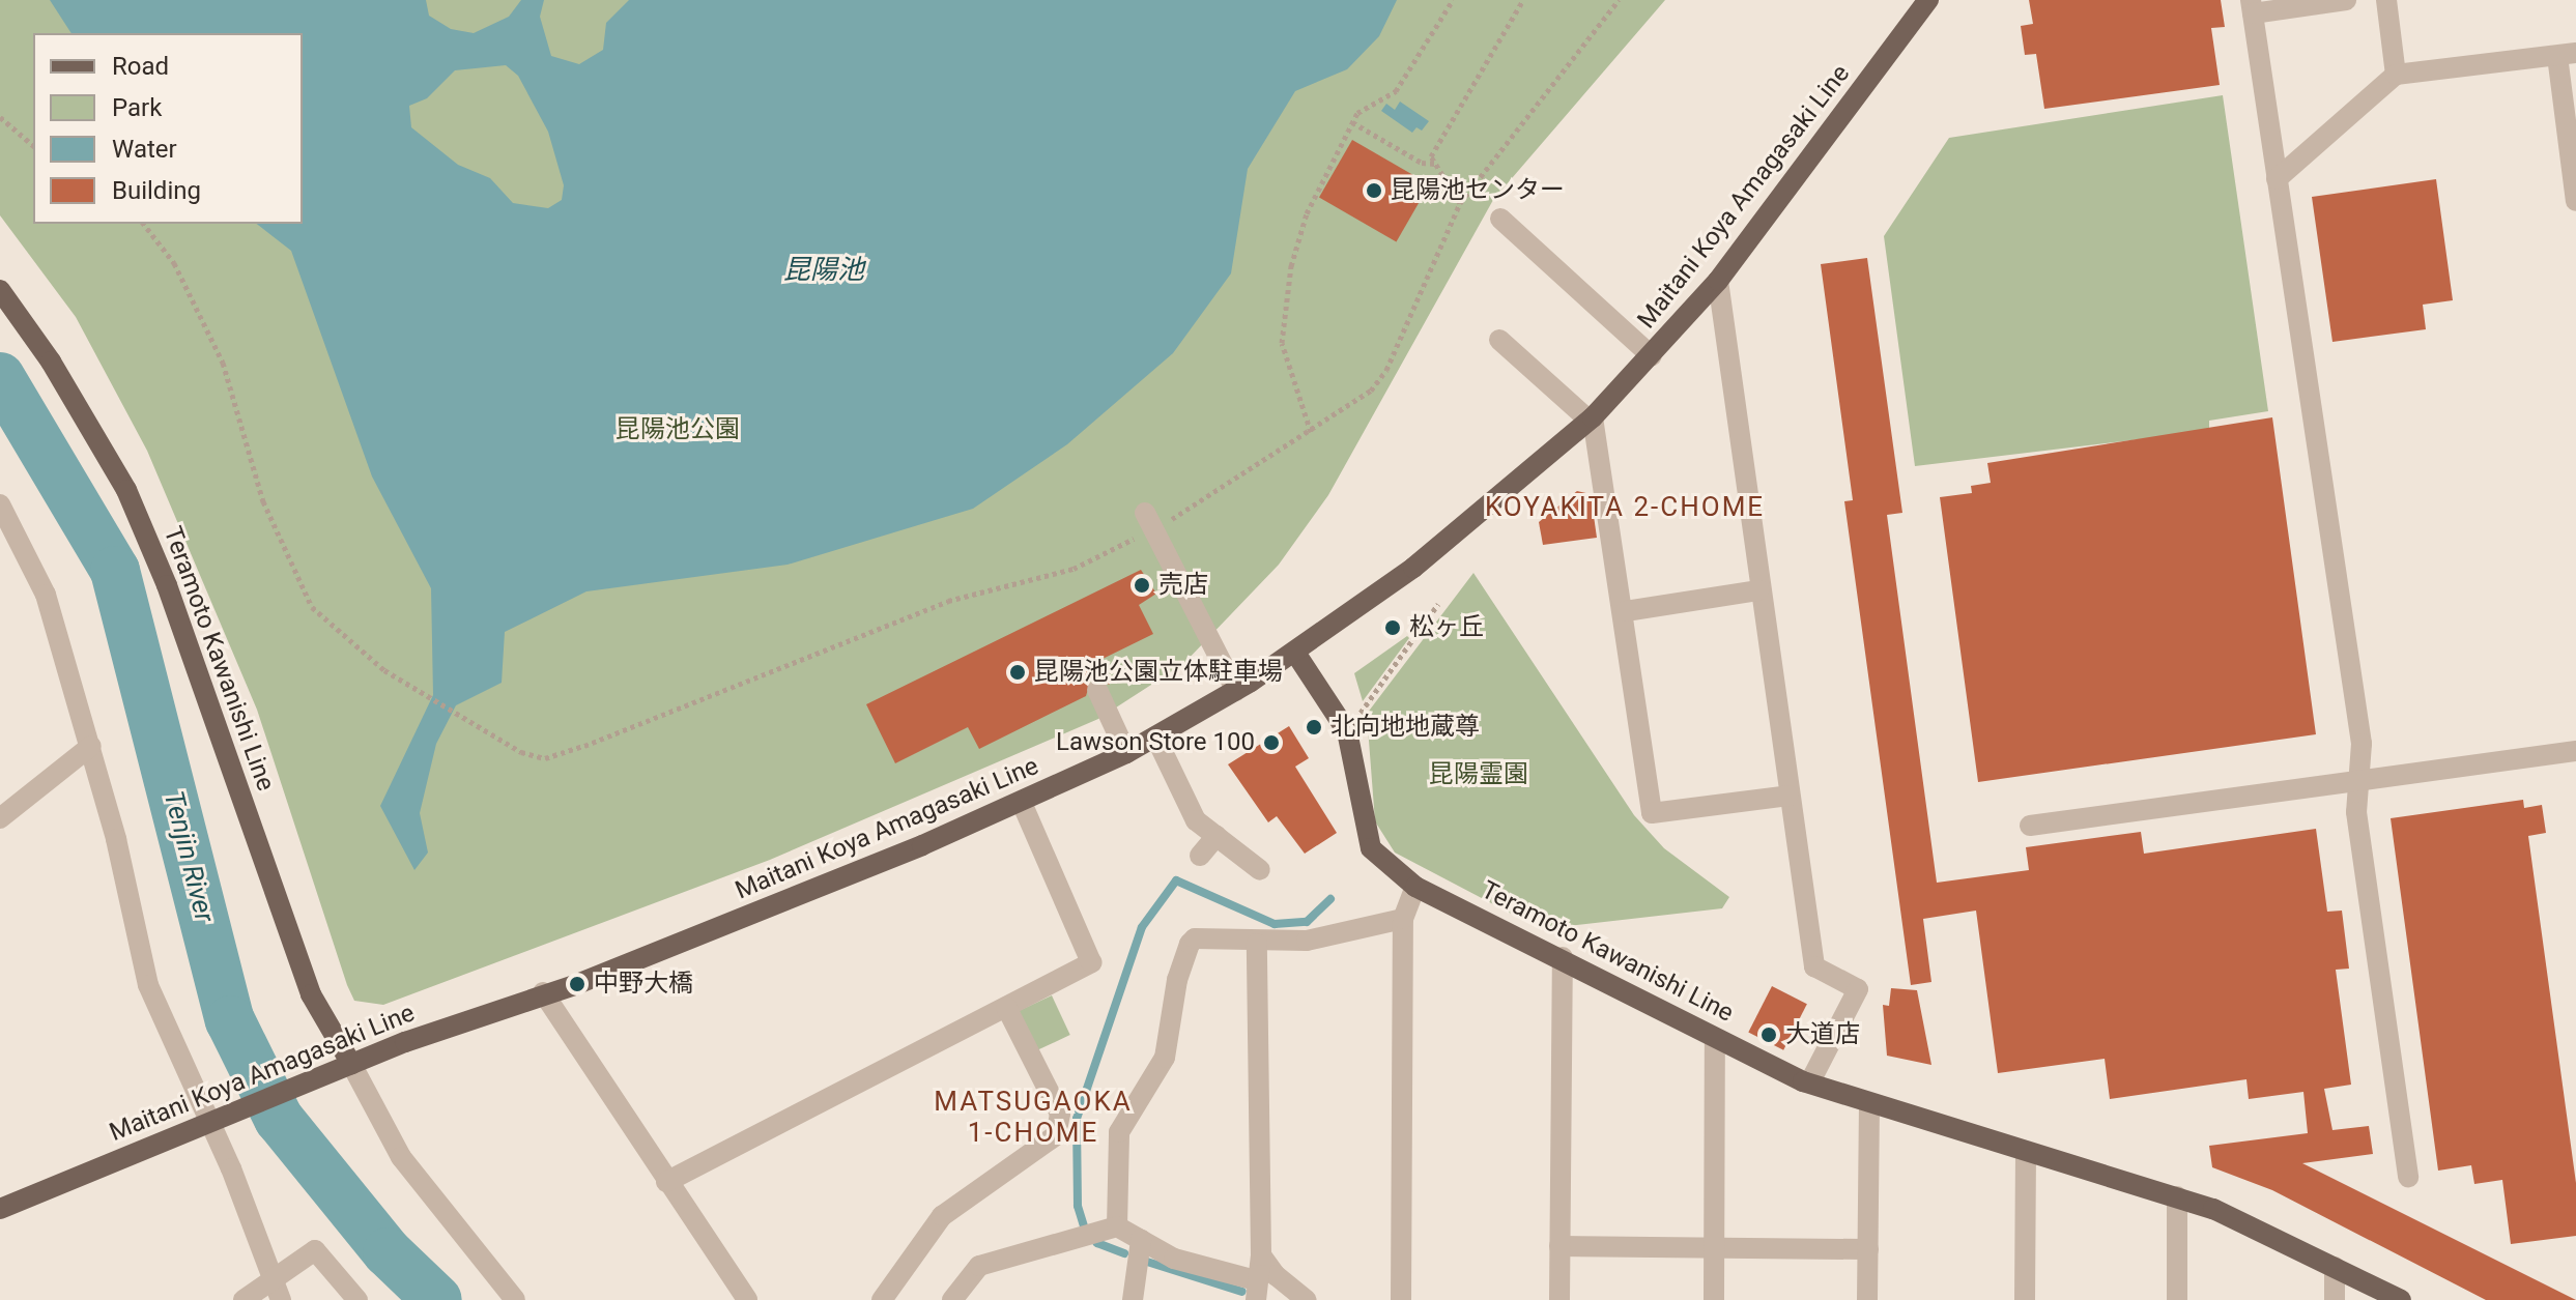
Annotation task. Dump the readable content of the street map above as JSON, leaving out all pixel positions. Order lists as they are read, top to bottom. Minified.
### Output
{"streets":{"main road":["Maitani Koya Amagasaki Line","Teramoto Kawanishi Line"]},"crossings":[["Maitani Koya Amagasaki Line","Teramoto Kawanishi Line"]],"districts":["KOYAKITA 2-CHOME","MATSUGAOKA 1-CHOME"],"water":["昆陽池","Tenjin River"],"parks":["昆陽池公園","昆陽霊園"],"places":["昆陽池センター","売店","松ヶ丘","昆陽池公園立体駐車場","北向地地蔵尊","Lawson Store 100","中野大橋","大道店"],"legend":["Road","Park","Water","Building"]}
